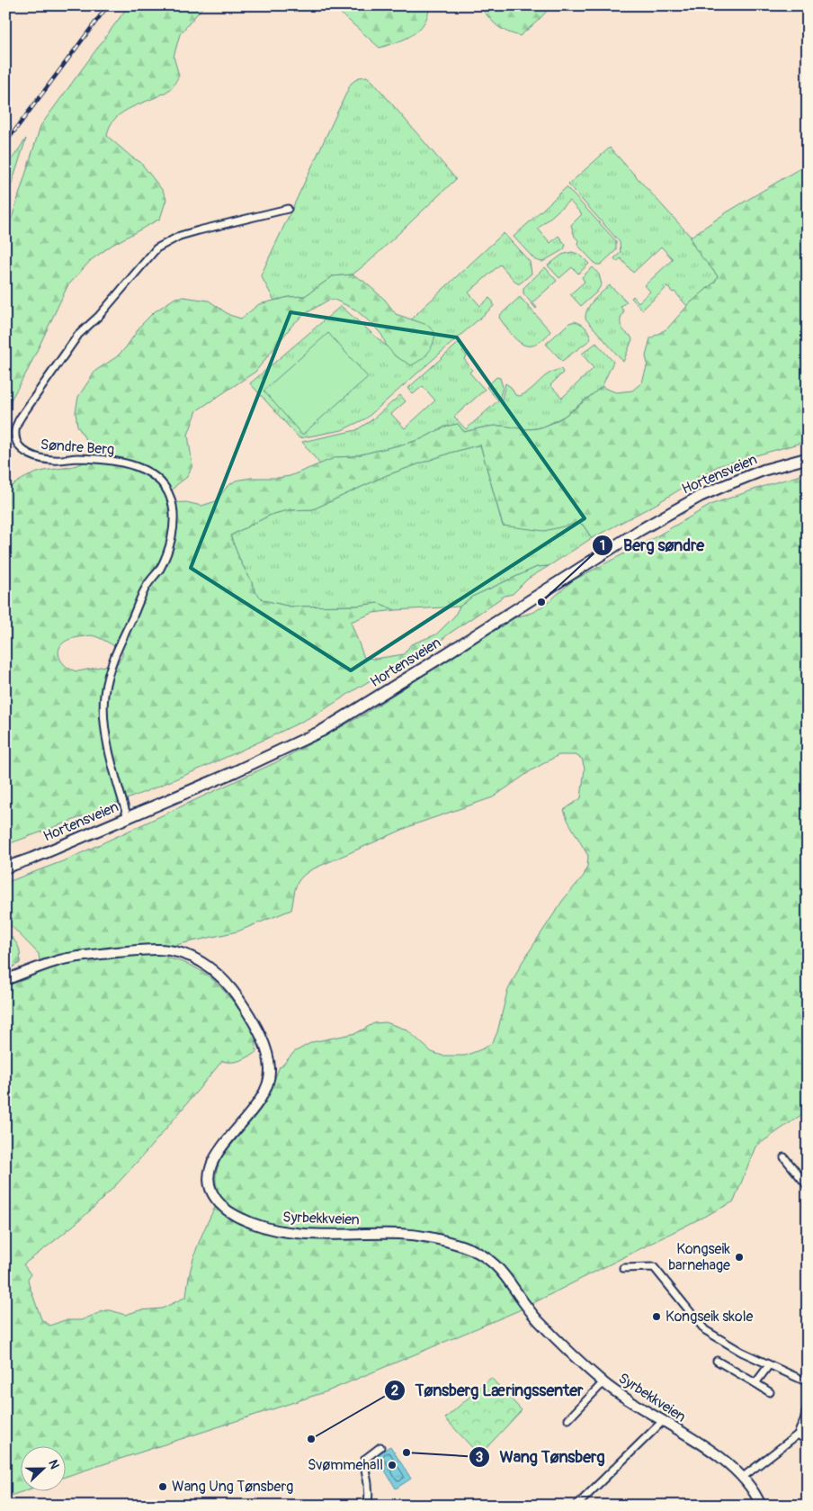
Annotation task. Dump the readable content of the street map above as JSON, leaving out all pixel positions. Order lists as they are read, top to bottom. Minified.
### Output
{"streets":{"main road":["Hortensveien","Syrbekkveien"],"street":["Søndre Berg"]},"crossings":[["Søndre Berg","Hortensveien"]],"places":["Berg søndre","Kongseik barnehage","Kongseik skole","Tønsberg Læringssenter","Wang Tønsberg","Svømmehall","Wang Ung Tønsberg"],"north":"right"}
